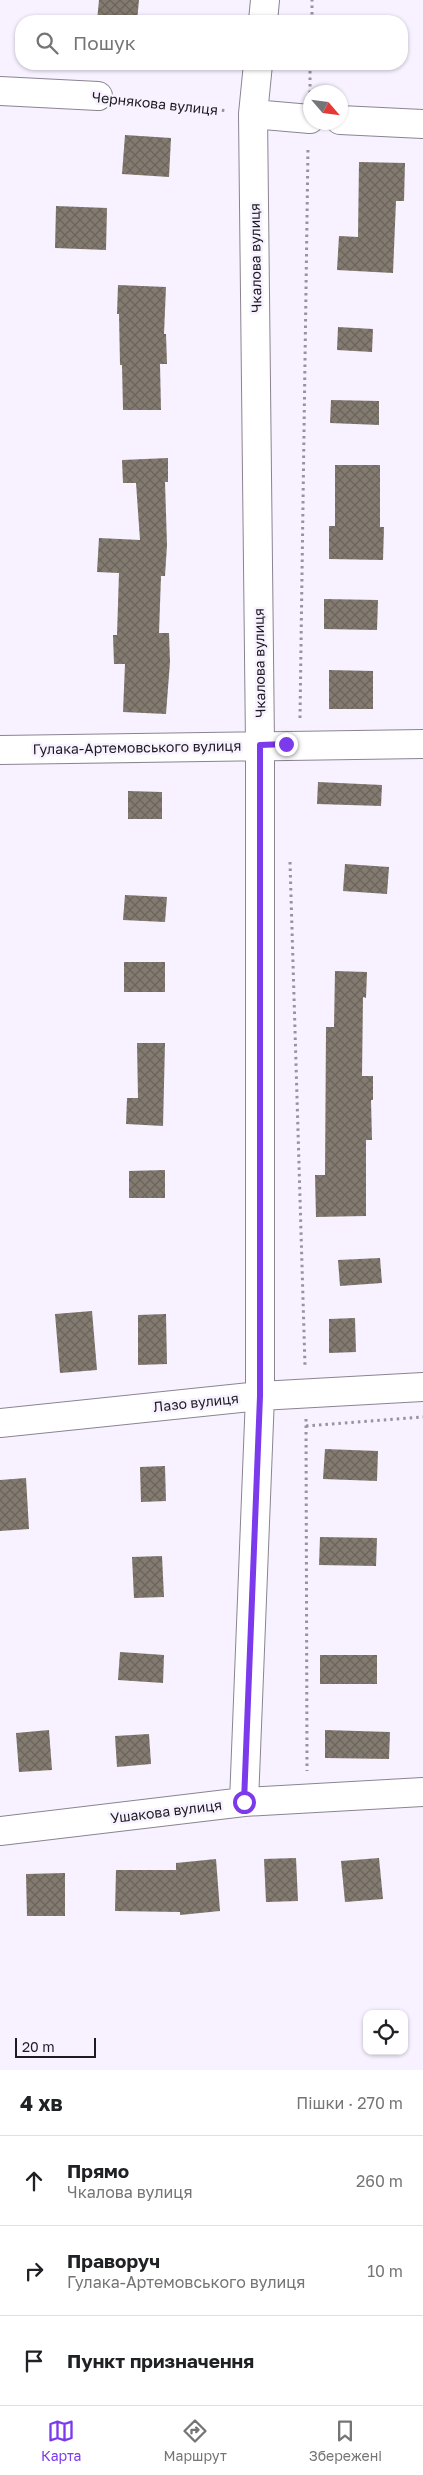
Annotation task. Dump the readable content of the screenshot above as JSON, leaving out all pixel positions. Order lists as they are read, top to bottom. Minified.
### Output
{"streets":{"street":["Чернякова вулиця","Чкалова вулиця","Гулака-Артемовського вулиця","Лазо вулиця","Ушакова вулиця"]},"crossings":[["Чернякова вулиця","Чкалова вулиця"],["Чкалова вулиця","Гулака-Артемовського вулиця"],["Чкалова вулиця","Лазо вулиця"],["Чкалова вулиця","Ушакова вулиця"]],"scale_bar":"20 m","north":"bottom right","page":{"search":"Пошук","scale":"20 m","heading":["4 хв","Пішки · 270 m"],"list":[["Прямо","Чкалова вулиця","260 m"],["Праворуч","Гулака-Артемовського вулиця","10 m"],"Пункт призначення"],"nav":["Карта","Маршрут","Збережені"]}}
